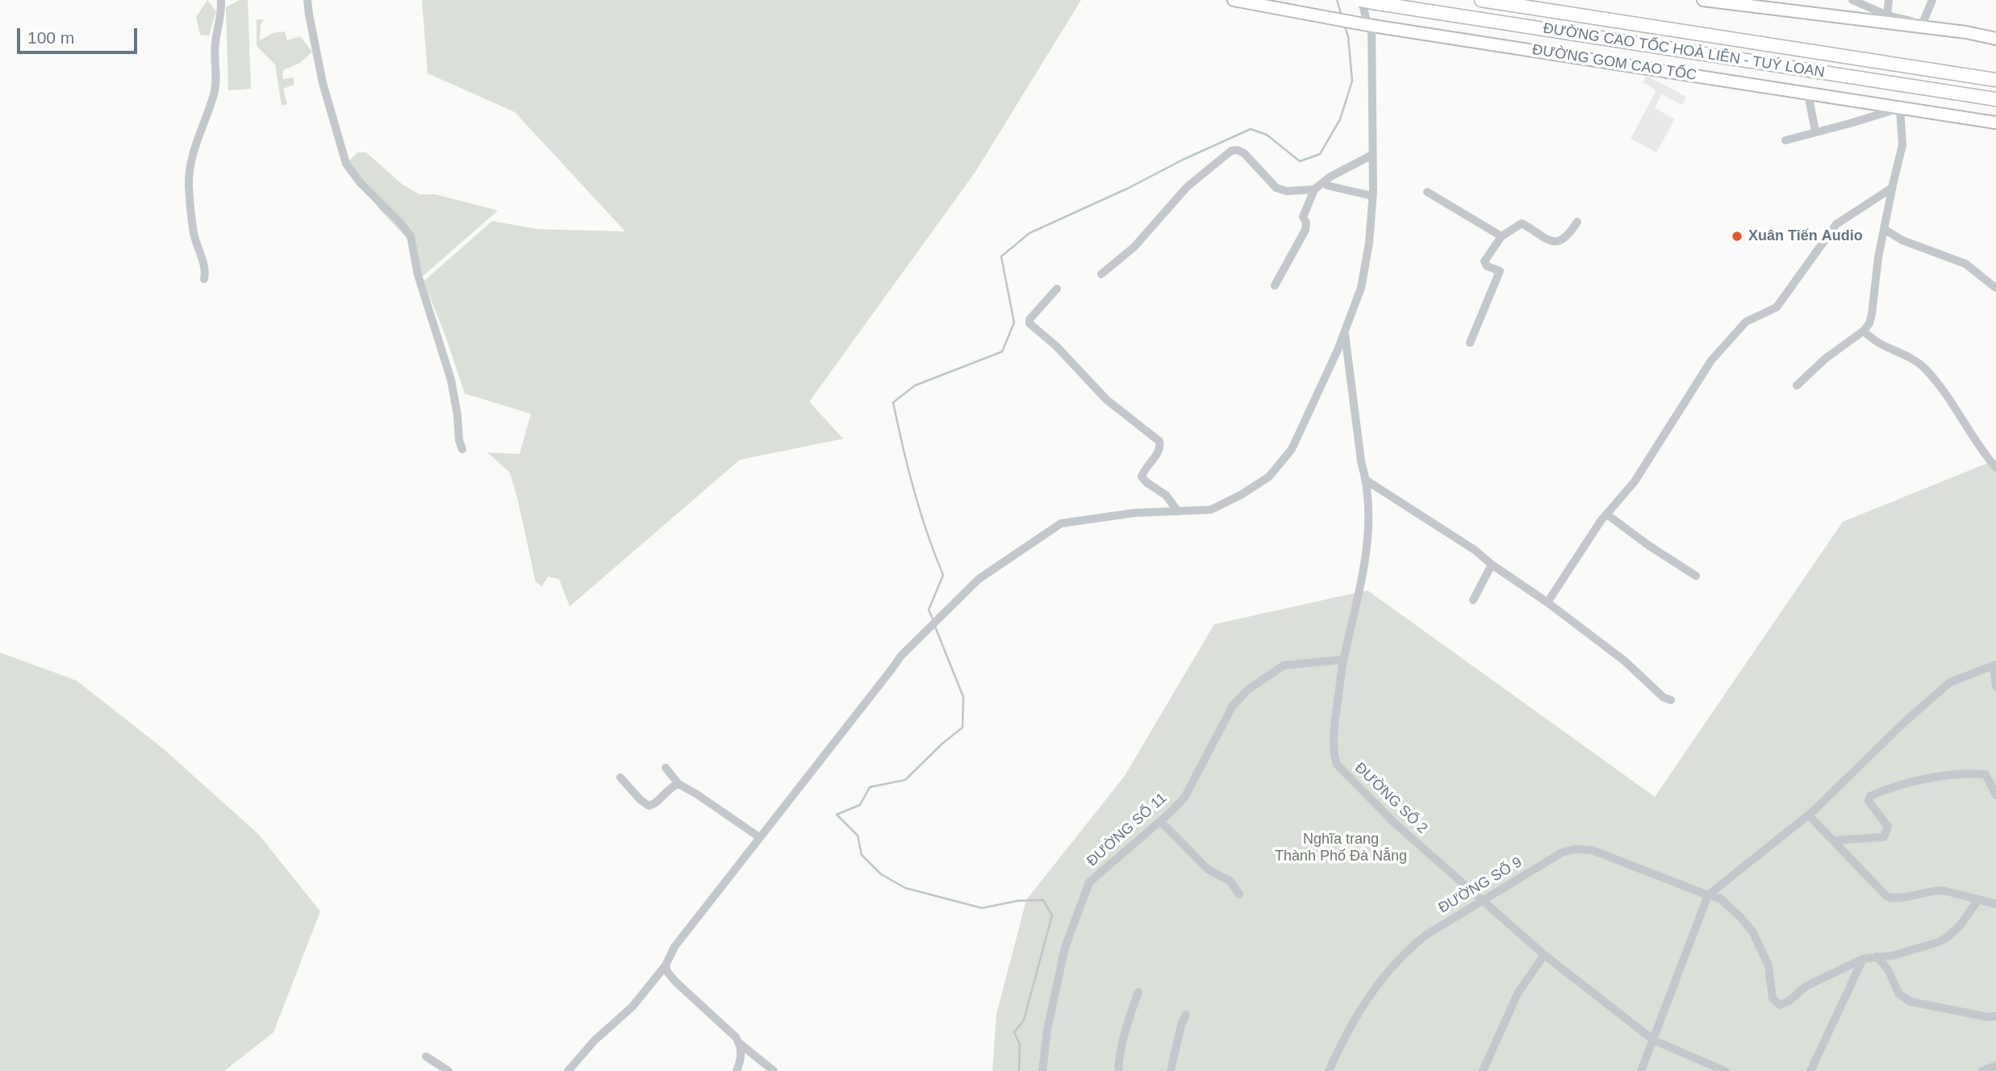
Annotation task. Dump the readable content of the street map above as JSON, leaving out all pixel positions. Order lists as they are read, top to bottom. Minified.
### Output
{"streets":{"highway":["ĐƯỜNG CAO TỐC HOÀ LIÊN - TUÝ LOAN"],"main road":["ĐƯỜNG GOM CAO TỐC"],"street":["ĐƯỜNG SỐ 2","ĐƯỜNG SỐ 11","ĐƯỜNG SỐ 9"]},"crossings":[["ĐƯỜNG SỐ 2","ĐƯỜNG SỐ 11"],["ĐƯỜNG SỐ 2","ĐƯỜNG SỐ 9"]],"parks":["Nghĩa trang Thành Phố Đà Nẵng"],"places":["Xuân Tiến Audio"],"scale_bar":"100 m"}
